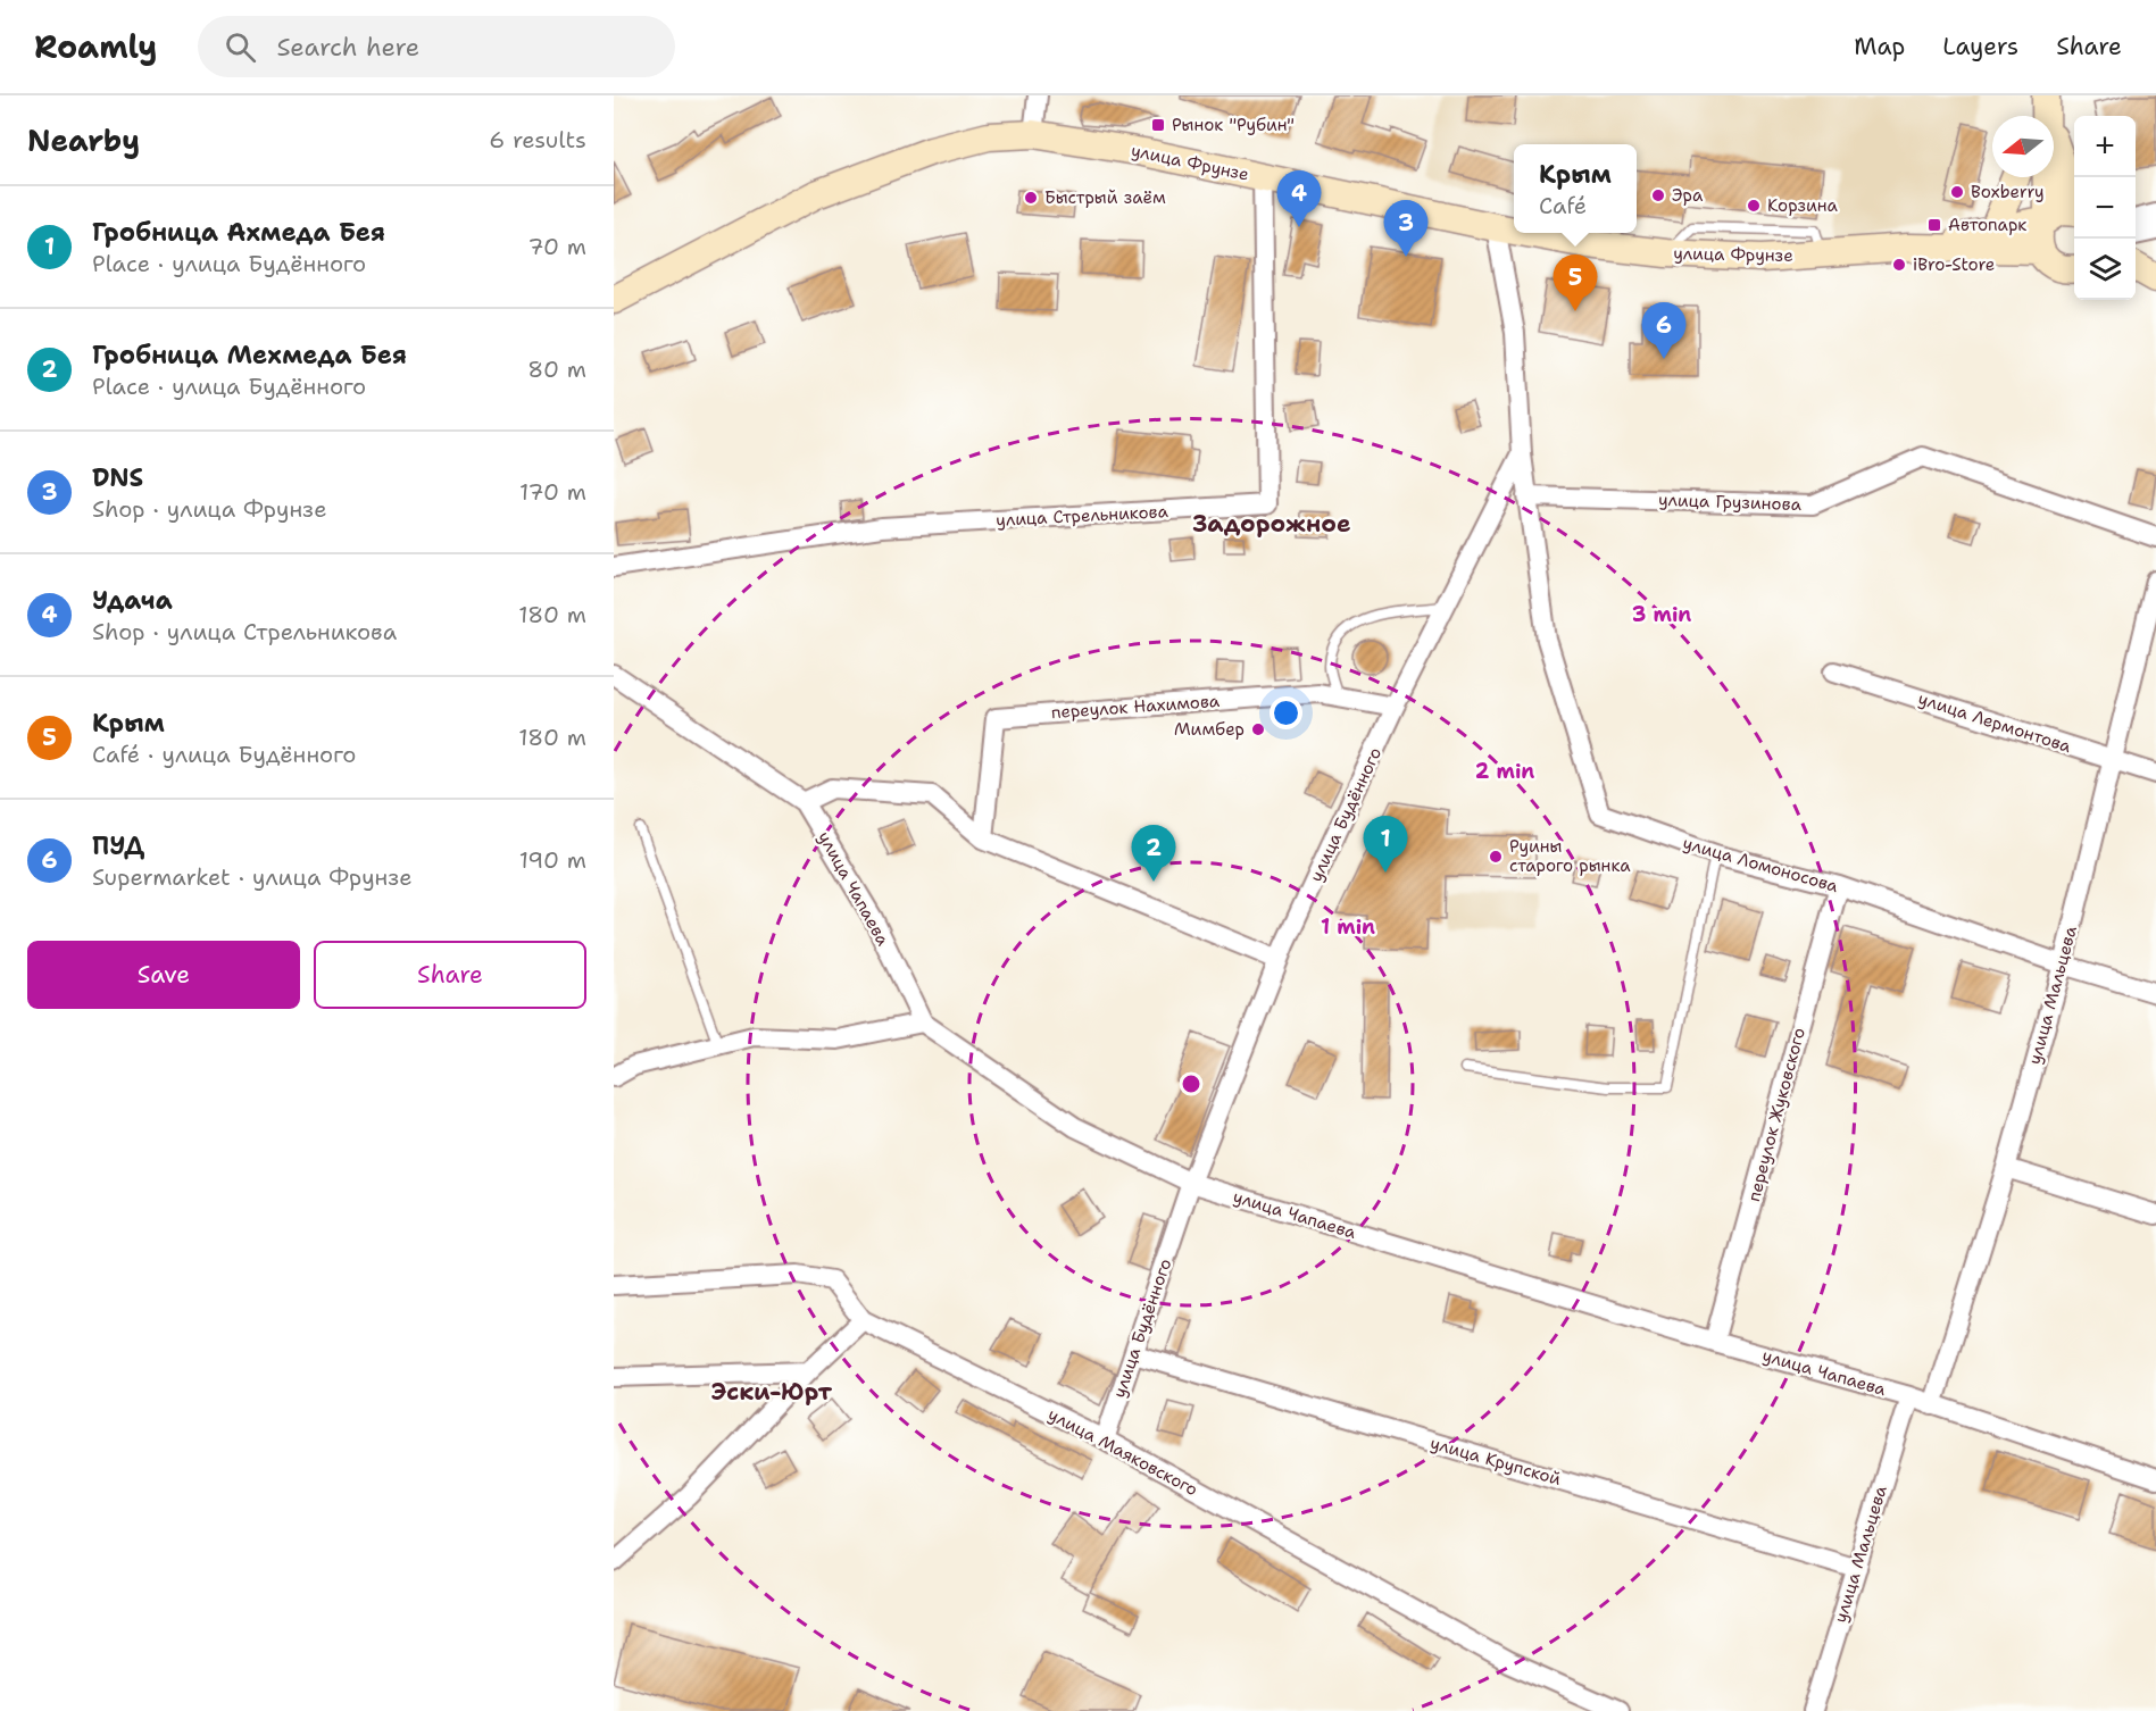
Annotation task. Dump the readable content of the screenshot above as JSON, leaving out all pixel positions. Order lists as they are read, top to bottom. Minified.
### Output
{"streets":{"main road":["улица Фрунзе"],"street":["улица Грузинова","улица Стрельникова","переулок Нахимова","улица Лермонтова","улица Будённого","улица Ломоносова","улица Чапаева","улица Мальцева","переулок Жуковского","улица Маяковского","улица Крупской"]},"crossings":[["улица Фрунзе","улица Стрельникова"],["улица Фрунзе","улица Будённого"],["улица Грузинова","улица Ломоносова"],["переулок Нахимова","улица Будённого"],["улица Лермонтова","улица Мальцева"],["улица Будённого","улица Ломоносова"],["улица Будённого","улица Чапаева"],["улица Будённого","улица Маяковского"],["улица Будённого","улица Крупской"],["улица Ломоносова","улица Мальцева"],["улица Ломоносова","переулок Жуковского"],["улица Чапаева","улица Мальцева"],["улица Чапаева","переулок Жуковского"],["улица Мальцева","улица Крупской"]],"districts":["Задорожное","Эски-Юрт"],"places":{"transit":["Рынок \"Рубин\"","Автопарк"],"other":["Boxberry","Эра","Быстрый заём","Корзина","iBro-Store","Мимбер","Руины старого рынка"]},"north":"left","page":{"header":"Roamly","search":"Search here","nav":["Map","Layers","Share"],"heading":["Nearby","6 results"],"map_buttons":["+","−"],"popup":["Крым","Café"],"pins":["4","3","5","6","1","2"],"list":[{"mark":"1","name":"Гробница Ахмеда Бея","note":"Place · улица Будённого","value":"70 m"},{"mark":"2","name":"Гробница Мехмеда Бея","note":"Place · улица Будённого","value":"80 m"},{"mark":"3","name":"DNS","note":"Shop · улица Фрунзе","value":"170 m"},{"mark":"4","name":"Удача","note":"Shop · улица Стрельникова","value":"180 m"},{"mark":"5","name":"Крым","note":"Café · улица Будённого","value":"180 m"},{"mark":"6","name":"ПУД","note":"Supermarket · улица Фрунзе","value":"190 m"}],"buttons":["Save","Share"]},"rings":["3 min","2 min","1 min"]}
